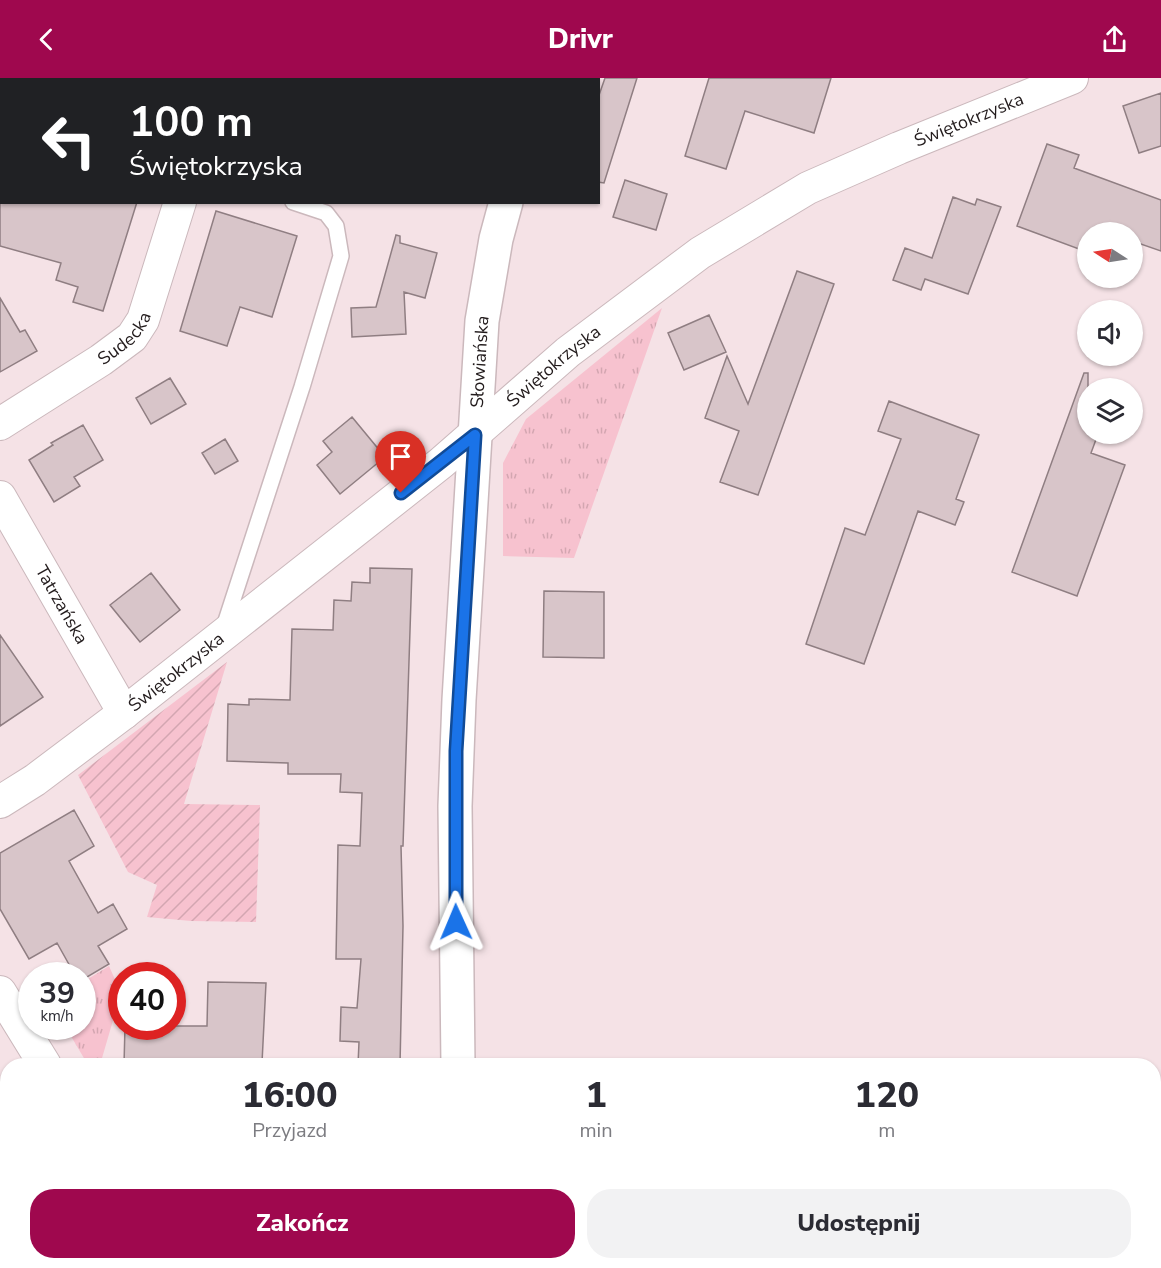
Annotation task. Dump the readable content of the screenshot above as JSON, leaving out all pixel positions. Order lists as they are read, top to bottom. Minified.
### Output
{"streets":{"street":["Świętokrzyska","Sudecka","Słowiańska","Tatrzańska"]},"crossings":[["Świętokrzyska","Słowiańska"],["Świętokrzyska","Tatrzańska"]],"north":"left","page":{"header":"Drivr","turn":["100 m","Świętokrzyska"],"speed":"39 km/h","limit":"40","eta":["16:00","Przyjazd","1","min","120","m"],"buttons":["Zakończ","Udostępnij"]}}
